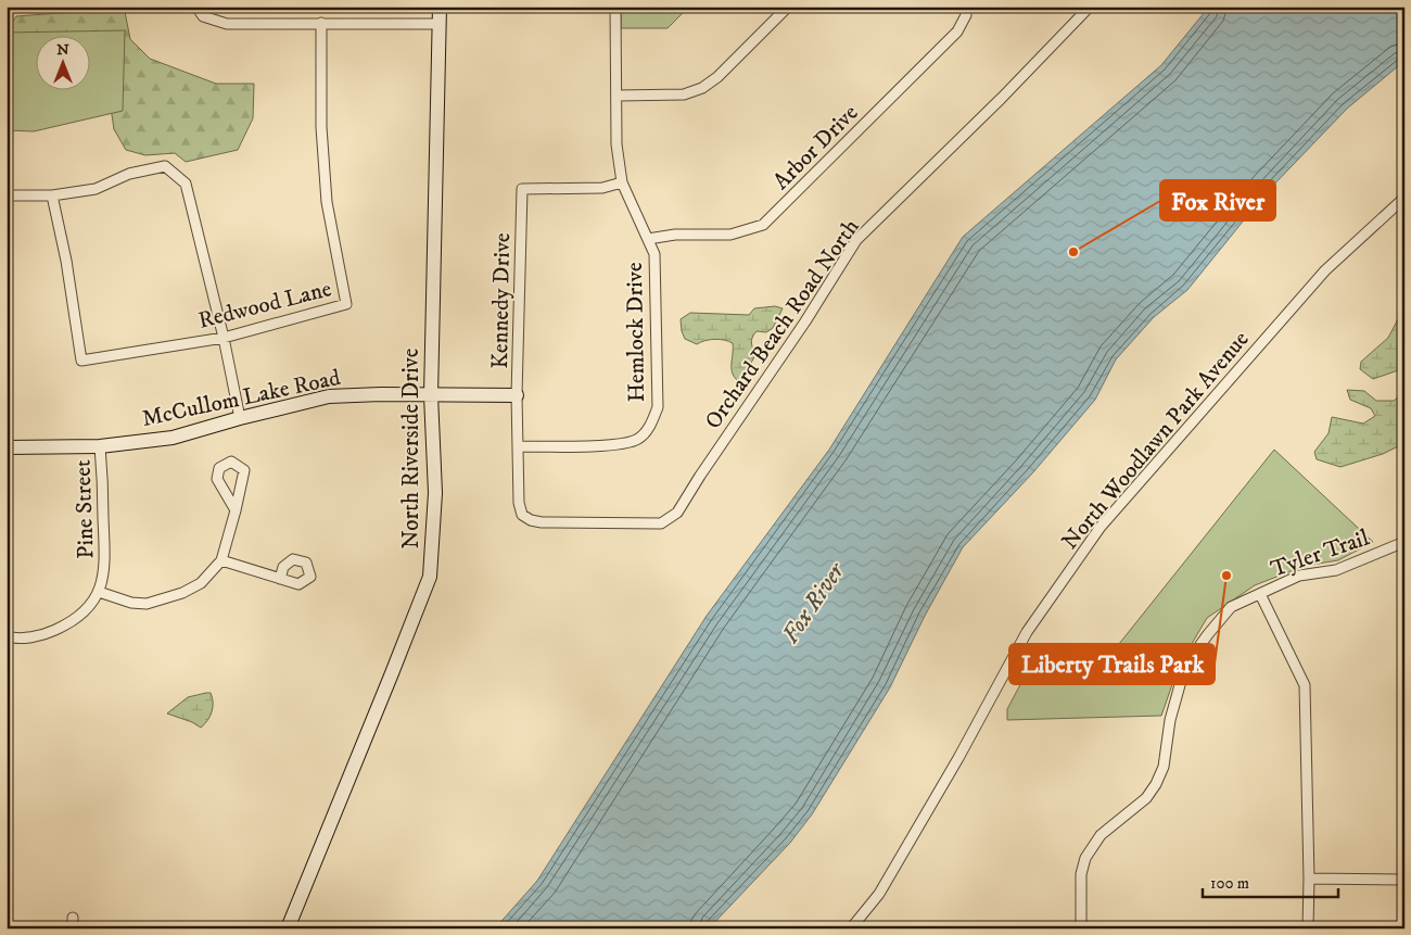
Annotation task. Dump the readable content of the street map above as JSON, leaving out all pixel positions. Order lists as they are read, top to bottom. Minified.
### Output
{"streets":{"street":["Arbor Drive","Kennedy Drive","Redwood Lane","Orchard Beach Road North","Hemlock Drive","McCullom Lake Road","North Woodlawn Park Avenue","North Riverside Drive","Pine Street","Tyler Trail"]},"crossings":[["Arbor Drive","Hemlock Drive"],["Kennedy Drive","Orchard Beach Road North"],["Kennedy Drive","Hemlock Drive"],["Kennedy Drive","McCullom Lake Road"],["McCullom Lake Road","North Riverside Drive"],["McCullom Lake Road","Pine Street"]],"water":["Fox River"],"places":["Fox River","Liberty Trails Park"],"scale_bar":"100 m","north":"top"}
